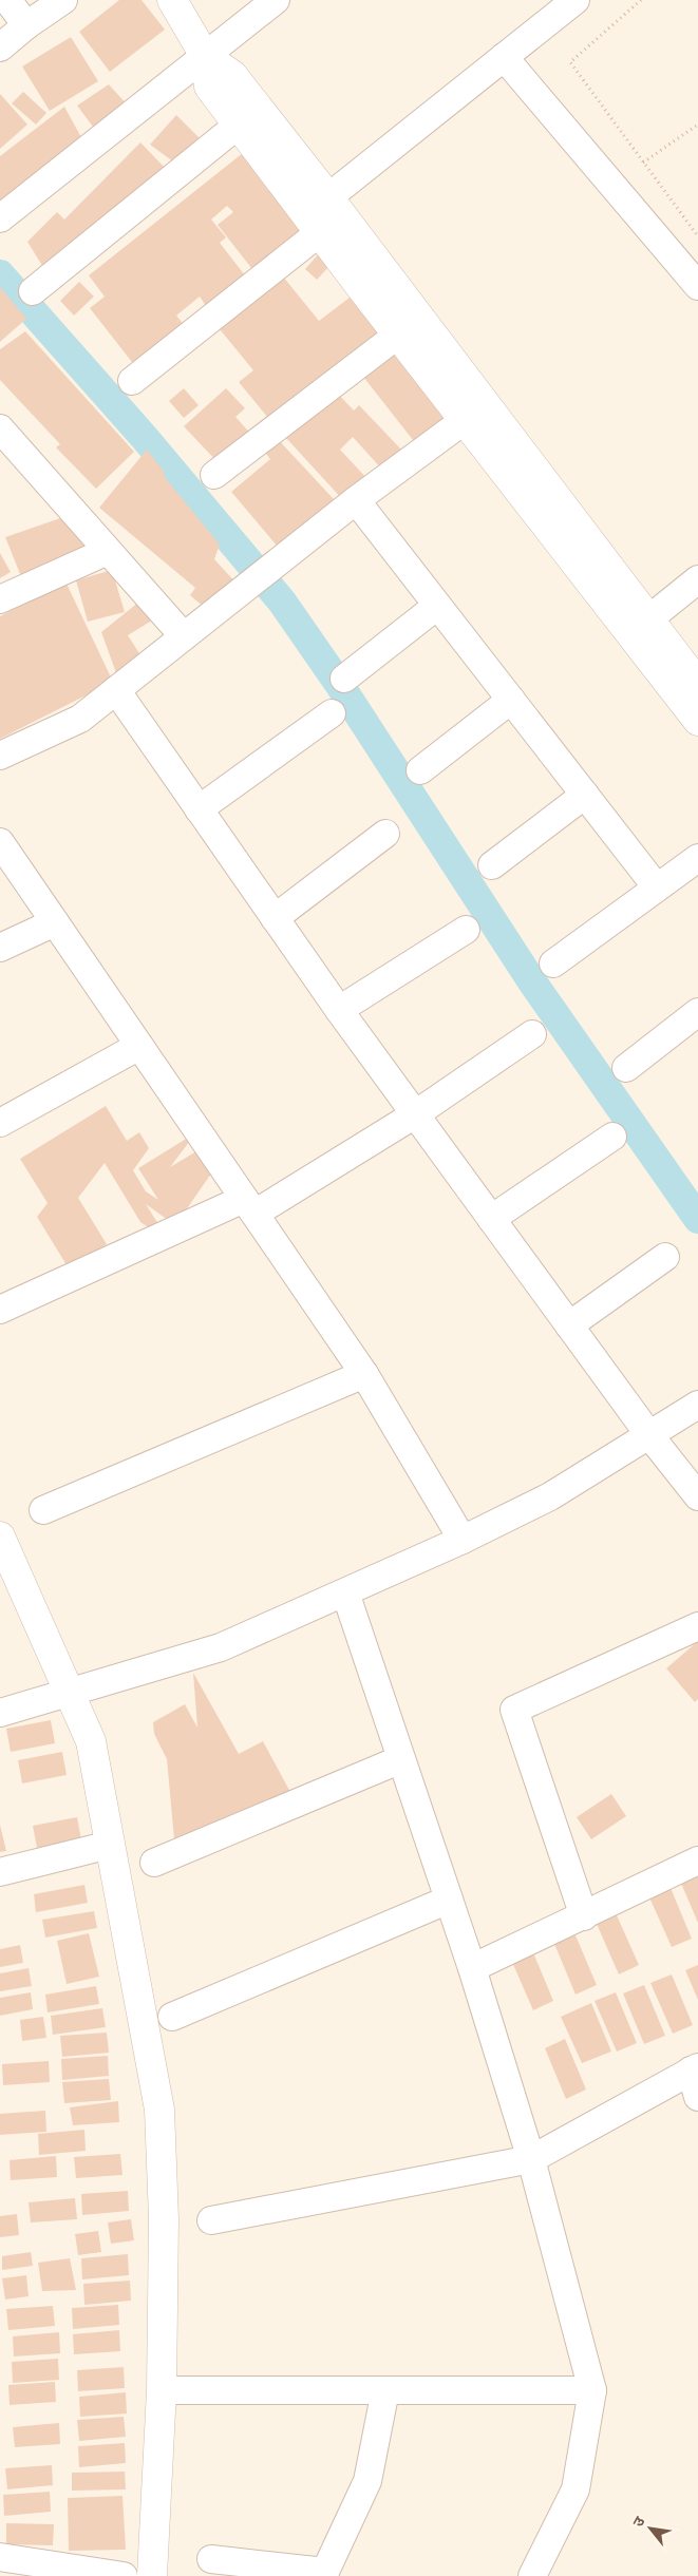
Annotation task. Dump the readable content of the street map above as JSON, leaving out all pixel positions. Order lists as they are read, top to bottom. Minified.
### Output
{"north":"top left"}
